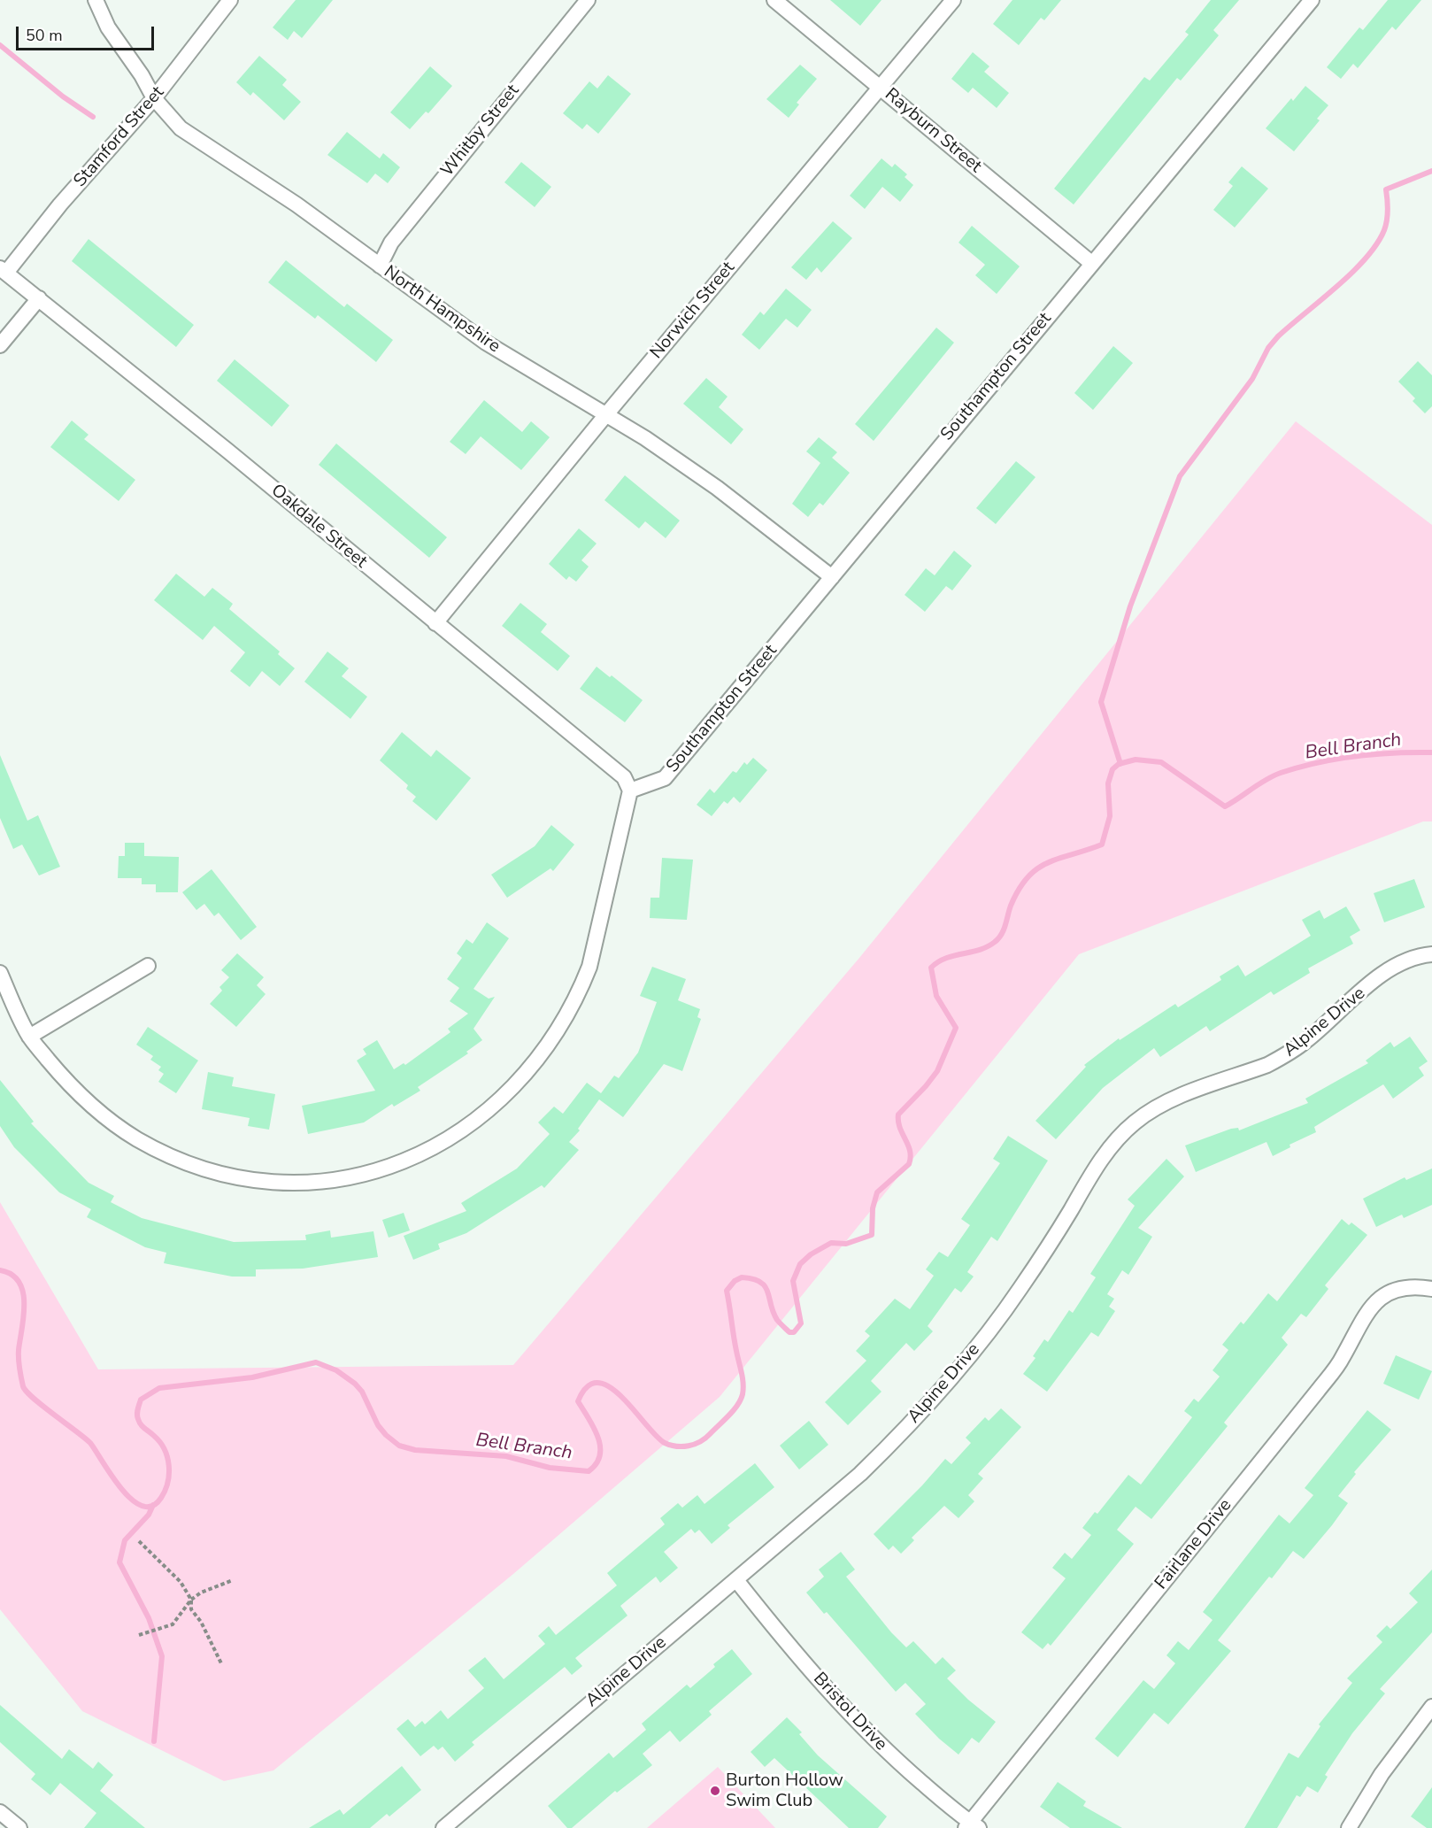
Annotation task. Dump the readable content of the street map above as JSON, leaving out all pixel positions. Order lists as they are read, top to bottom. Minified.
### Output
{"streets":{"street":["Whitby Street","Rayburn Street","Stamford Street","North Hampshire","Norwich Street","Southampton Street","Oakdale Street","Alpine Drive","Fairlane Drive","Bristol Drive"]},"crossings":[["Whitby Street","North Hampshire"],["Rayburn Street","Norwich Street"],["Rayburn Street","Southampton Street"],["Stamford Street","North Hampshire"],["Stamford Street","Oakdale Street"],["North Hampshire","Norwich Street"],["North Hampshire","Southampton Street"],["Norwich Street","Oakdale Street"],["Southampton Street","Oakdale Street"],["Alpine Drive","Bristol Drive"],["Fairlane Drive","Bristol Drive"]],"water":["Bell Branch"],"places":["Burton Hollow Swim Club"],"scale_bar":"50 m"}
